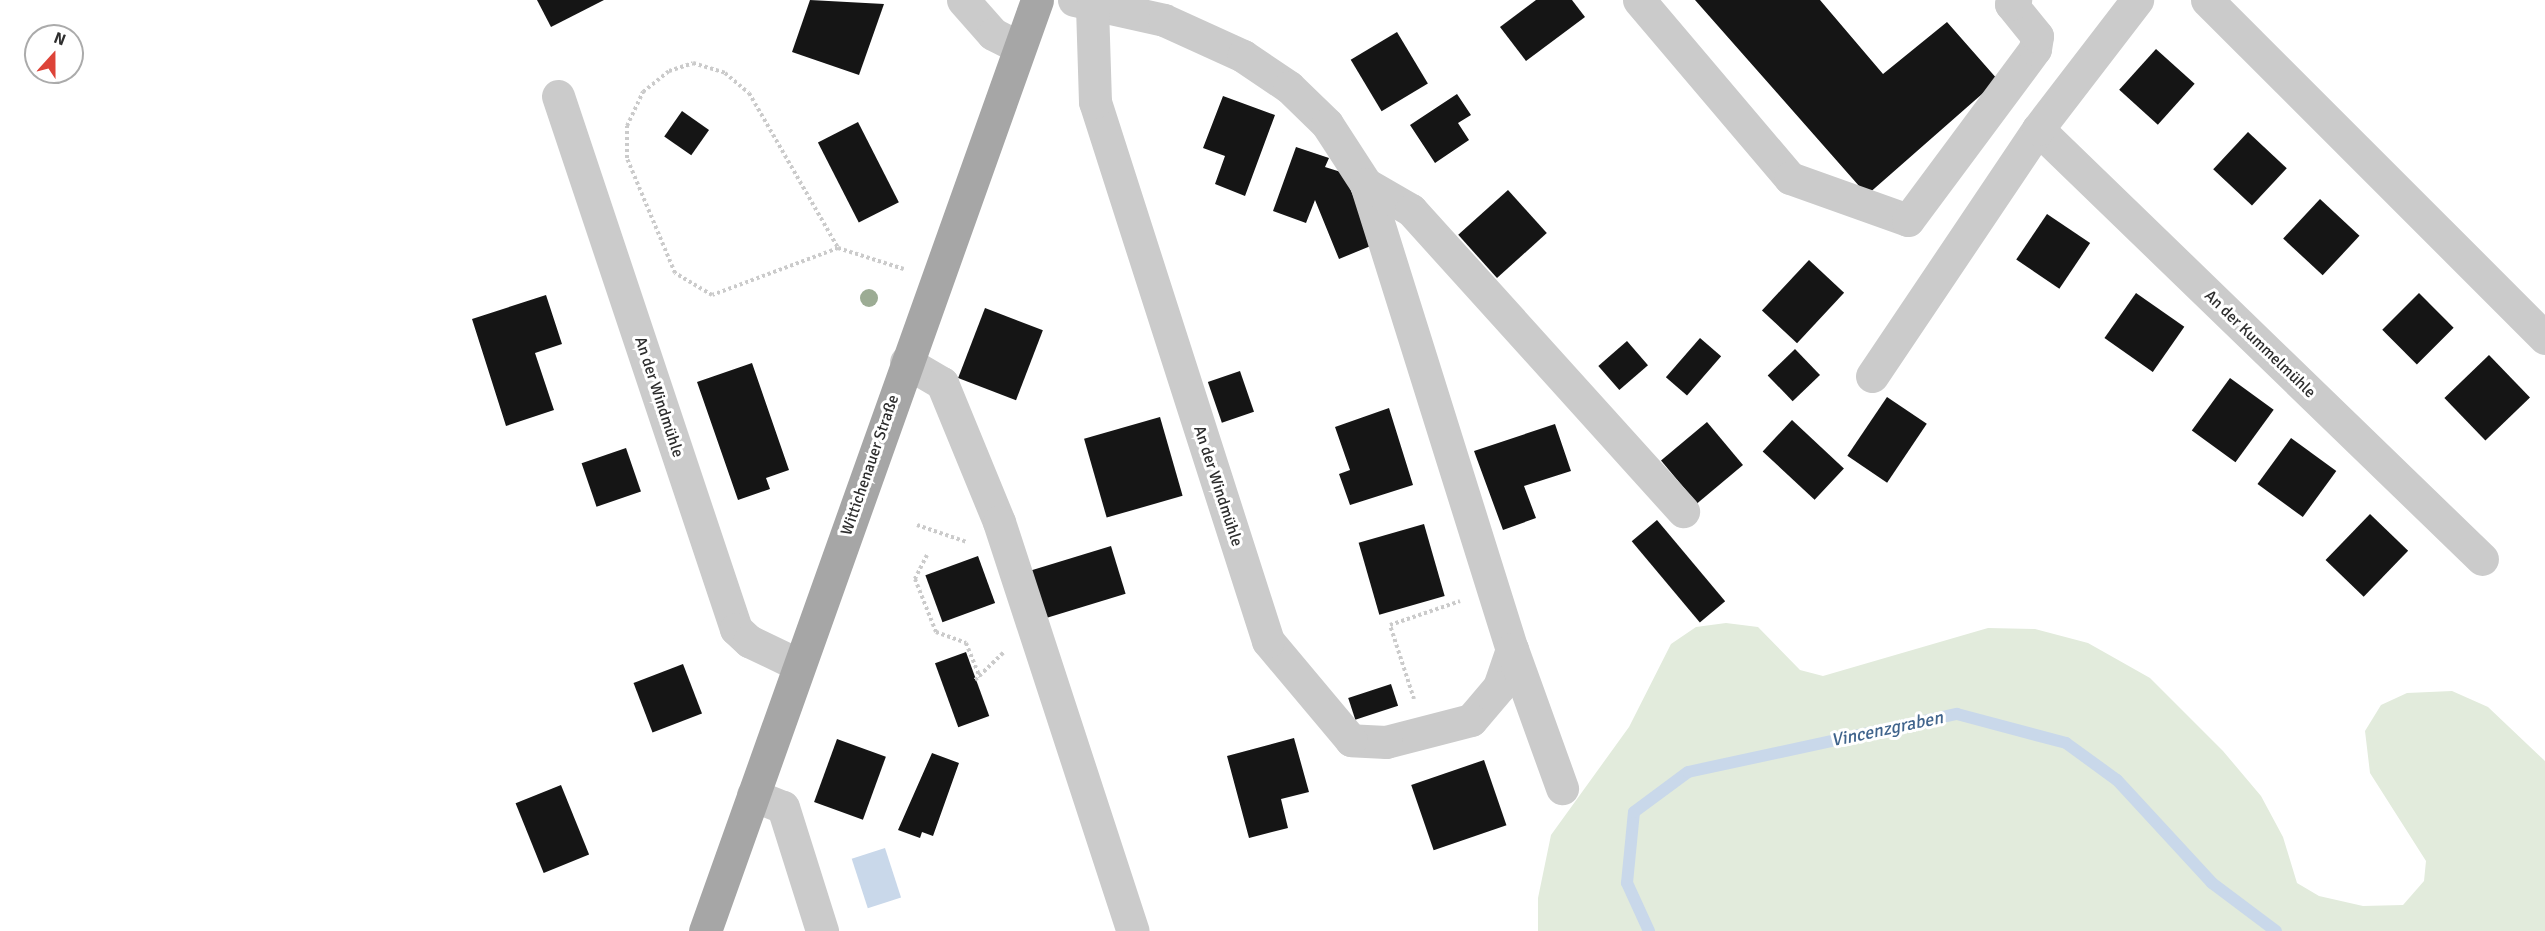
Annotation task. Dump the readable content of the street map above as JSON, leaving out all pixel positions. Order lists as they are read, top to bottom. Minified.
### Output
{"streets":{"main road":["Wittichenauer Straße"],"street":["An der Kummelmühle","An der Windmühle"]},"crossings":[["An der Windmühle","Wittichenauer Straße"]],"water":["Vincenzgraben"],"north":"top"}
